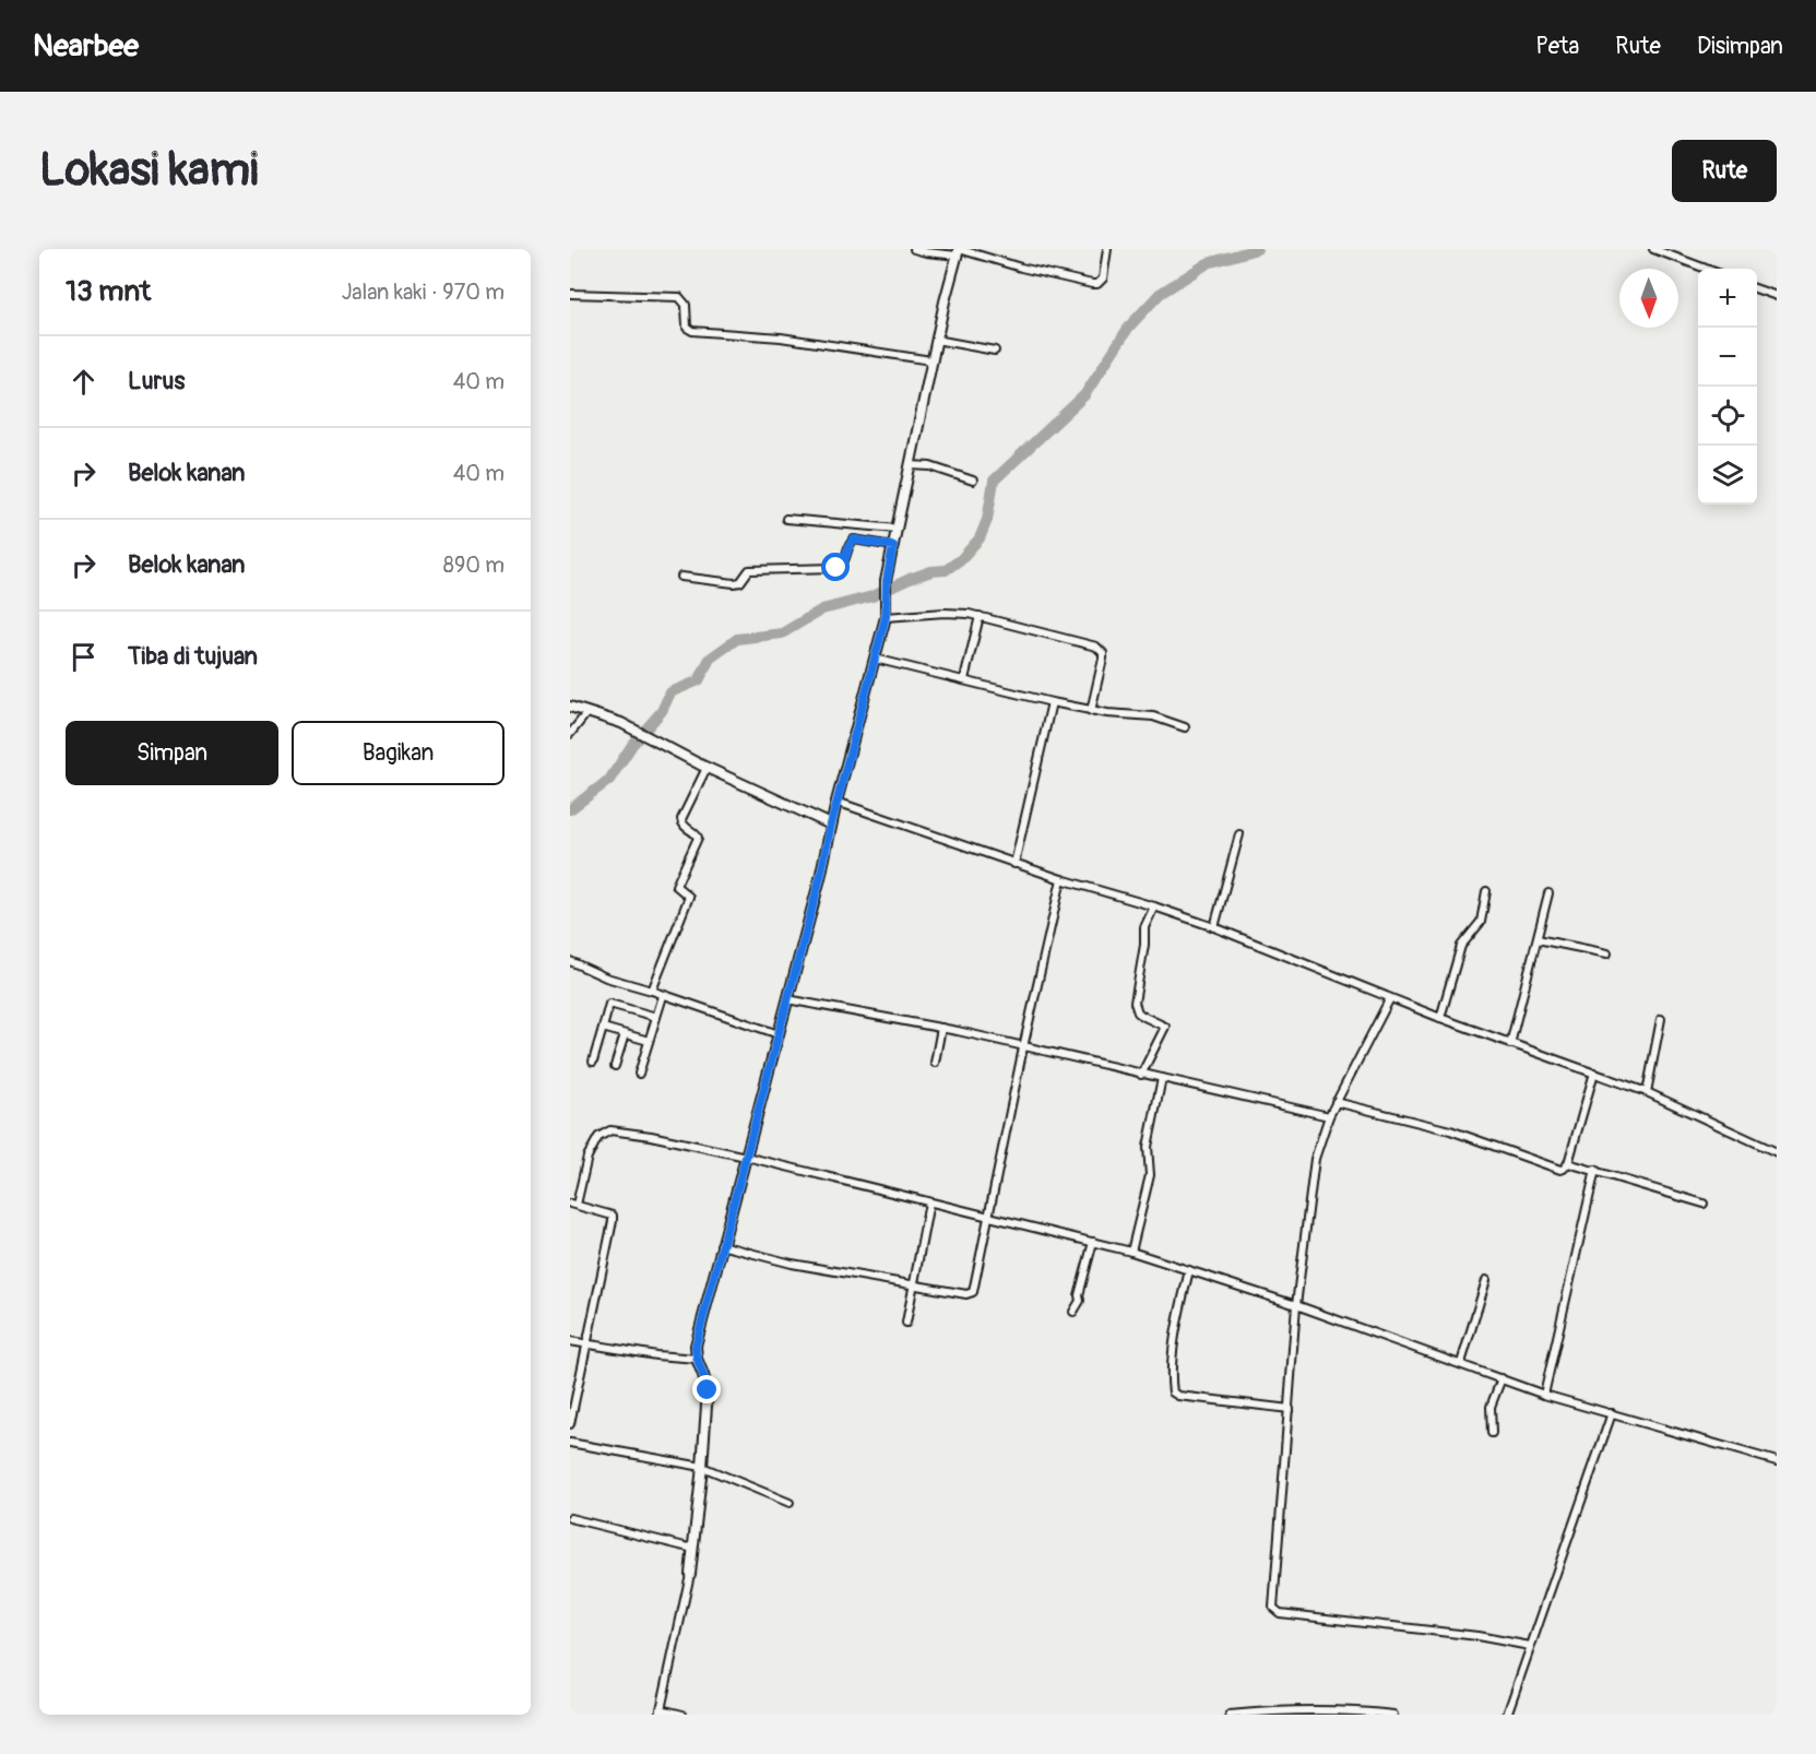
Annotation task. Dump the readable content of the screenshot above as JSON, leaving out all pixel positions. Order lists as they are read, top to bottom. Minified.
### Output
{"north":"bottom","page":{"header":"Nearbee","nav":["Peta","Rute","Disimpan"],"buttons":["Rute",["Simpan","Bagikan"]],"title":"Lokasi kami","heading":["13 mnt","Jalan kaki · 970 m"],"map_buttons":["+","−"],"list":[["Lurus","40 m"],["Belok kanan","40 m"],["Belok kanan","890 m"],"Tiba di tujuan"]}}
